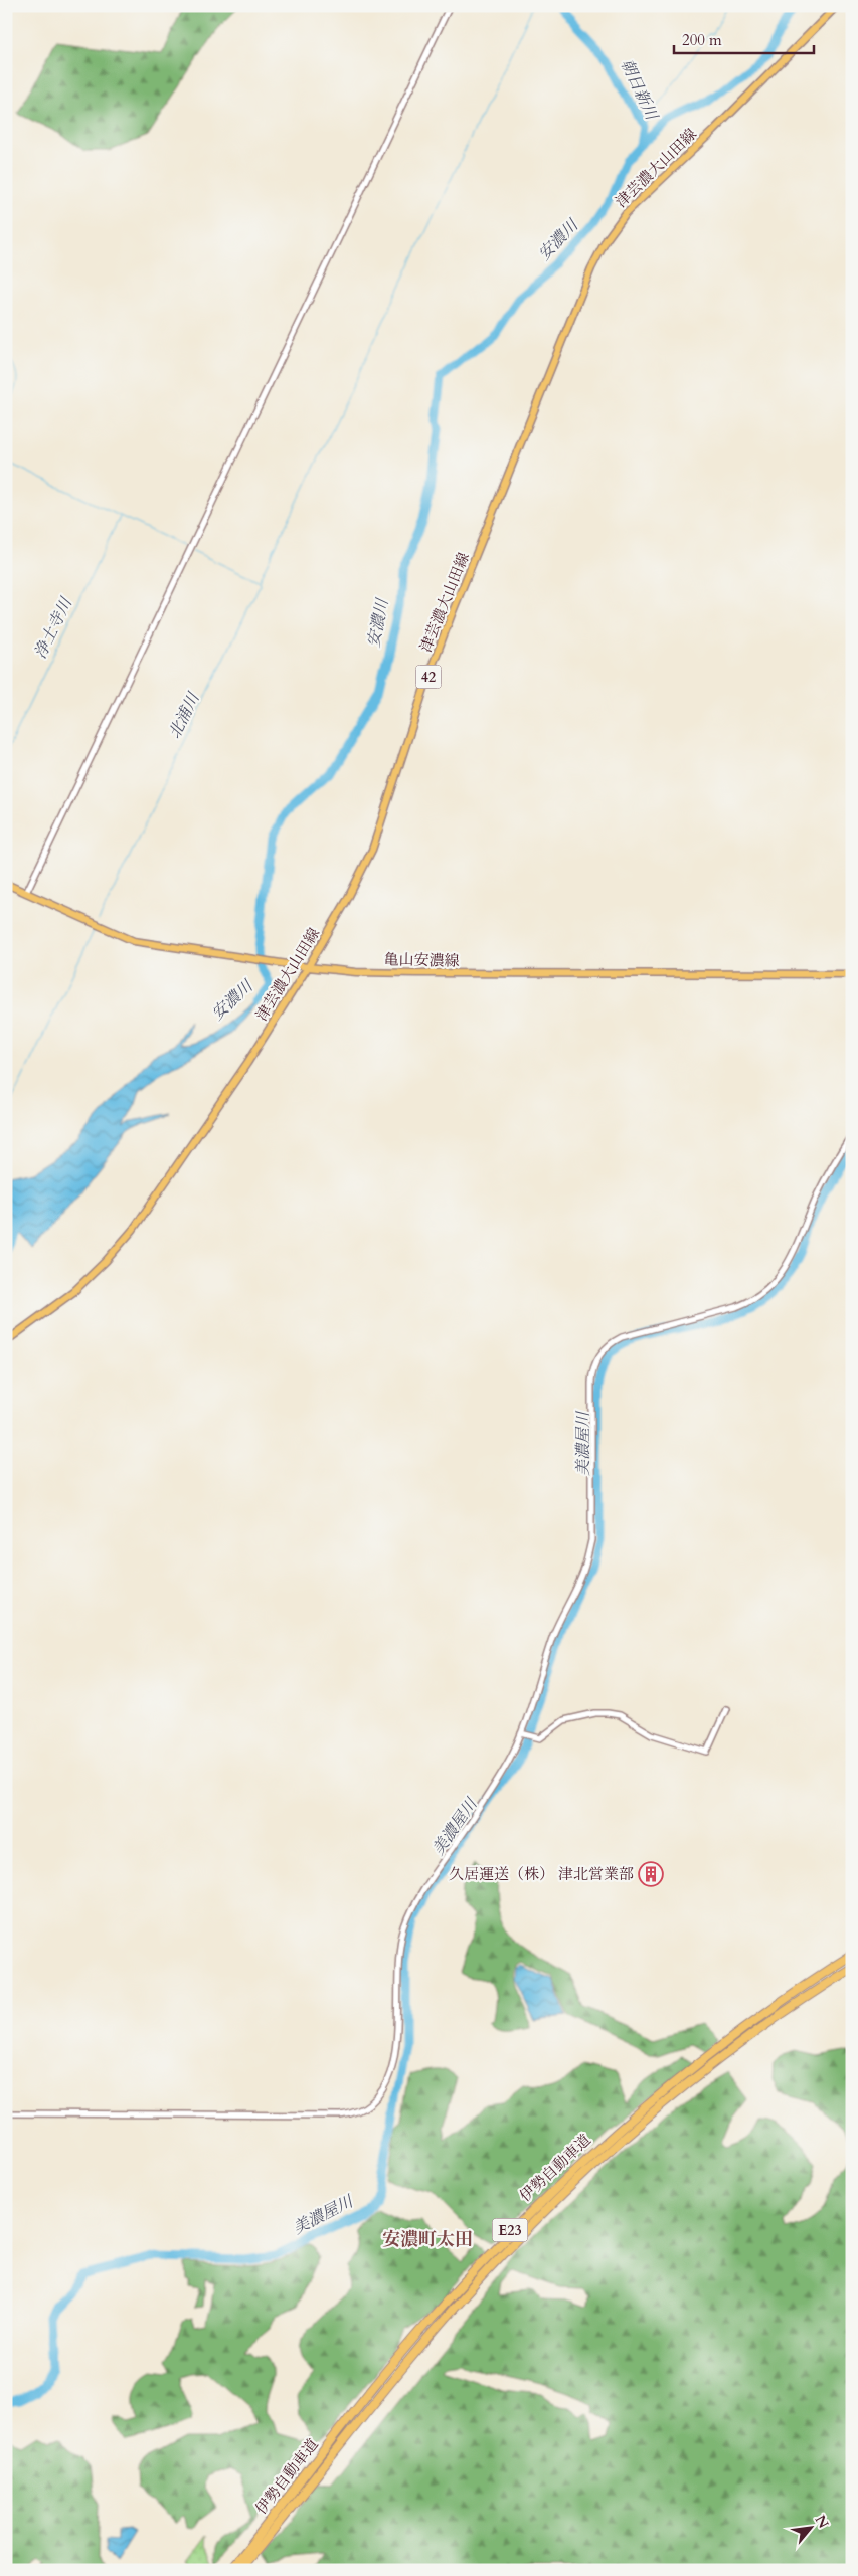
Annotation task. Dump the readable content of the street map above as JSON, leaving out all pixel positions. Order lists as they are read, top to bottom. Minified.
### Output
{"streets":{"highway":["伊勢自動車道","E23"],"main road":["津芸濃大山田線","42","亀山安濃線"]},"crossings":[["津芸濃大山田線","亀山安濃線"]],"districts":["安濃町太田"],"water":["朝日新川","安濃川","浄土寺川","北浦川","美濃屋川"],"places":{"building":["久居運送（株） 津北営業部"]},"scale_bar":"200 m","north":"top right"}
